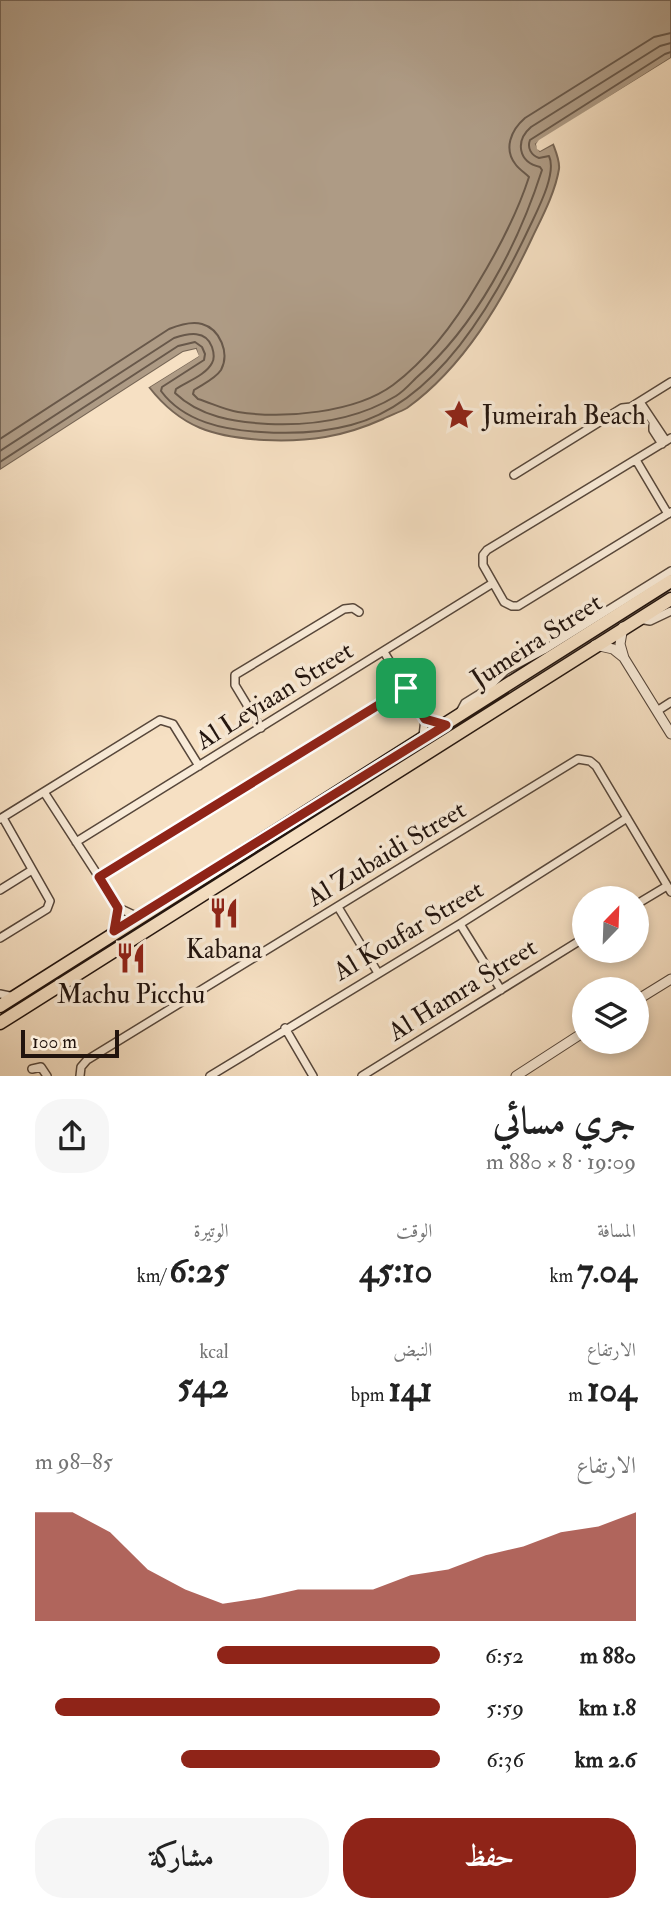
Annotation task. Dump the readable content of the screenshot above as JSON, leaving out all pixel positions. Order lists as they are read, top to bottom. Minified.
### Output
{"streets":{"main road":["Jumeira Street"],"street":["Al Leyiaan Street","Al Zubaidi Street","Al Koufar Street","Al Hamra Street"]},"crossings":[["Al Zubaidi Street","Al Koufar Street"]],"places":{"place":["Jumeirah Beach"],"restaurant":["Kabana","Machu Picchu"]},"scale_bar":"100 m","north":"top right","page":{"scale":"100 m","heading":["جري مسائي","19:09 · 8 × 880 m"],"stats":[["المسافة","7.04 km"],["الوقت","45:10"],["الوتيرة","6:25 /km"],["الارتفاع","104 m"],["النبض","141 bpm"],["kcal","542"]],"chart":["الارتفاع","85–98 m"],"list":[{"name":"880 m","note":"6:52"},{"name":"1.8 km","note":"5:59"},{"name":"2.6 km","note":"6:36"}],"buttons":["حفظ","مشاركة"]}}
